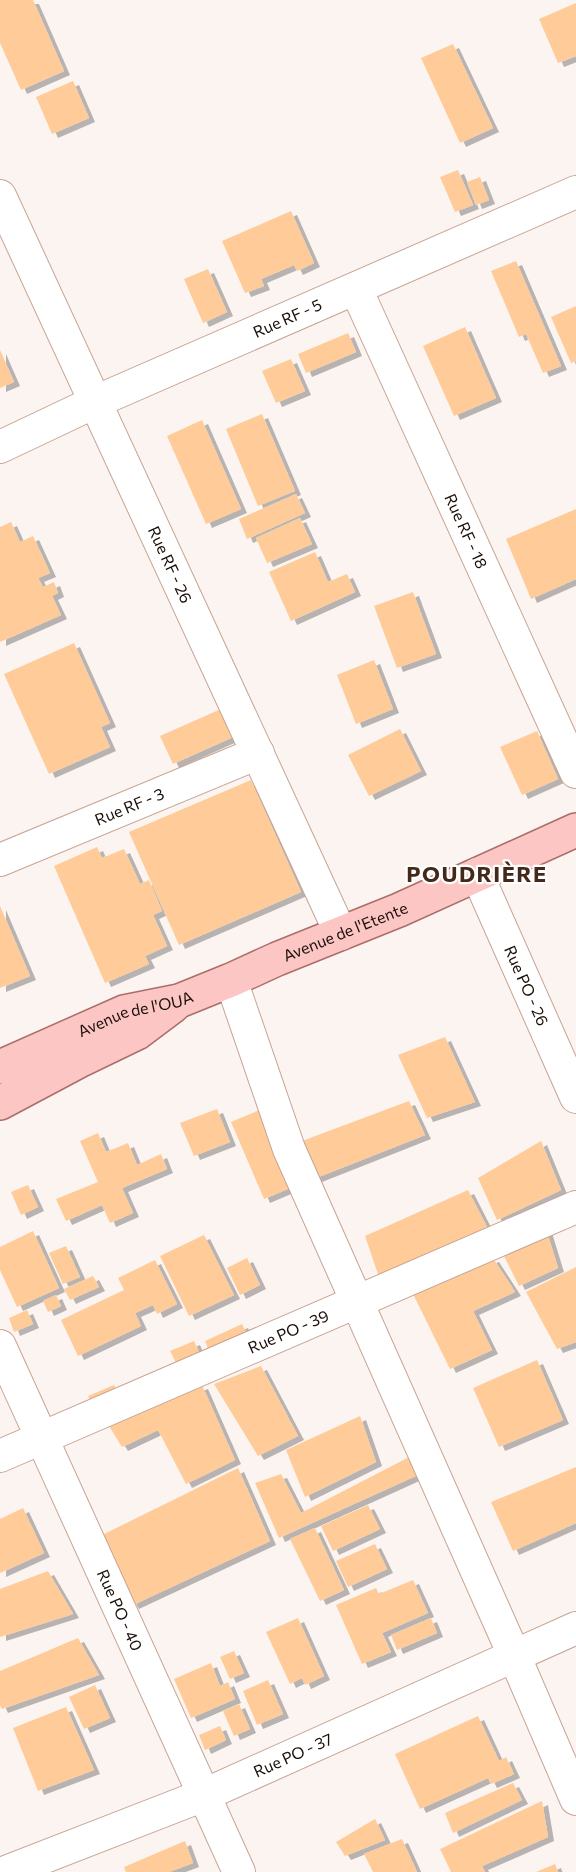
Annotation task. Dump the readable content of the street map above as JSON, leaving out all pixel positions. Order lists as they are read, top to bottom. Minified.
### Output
{"streets":{"main road":["Avenue de l'Etente","Avenue de l'OUA"],"street":["Rue RF - 5","Rue RF - 18","Rue RF - 26","Rue RF - 3","Rue PO - 26","Rue PO - 39","Rue PO - 40","Rue PO - 37"]},"crossings":[["Rue RF - 5","Rue RF - 18"],["Rue RF - 5","Rue RF - 26"],["Rue RF - 26","Rue RF - 3"],["Rue RF - 26","Avenue de l'Etente"],["Avenue de l'Etente","Rue PO - 26"],["Avenue de l'Etente","Avenue de l'OUA"],["Rue PO - 39","Rue PO - 40"],["Rue PO - 40","Rue PO - 37"]],"districts":["POUDRIÈRE"]}
